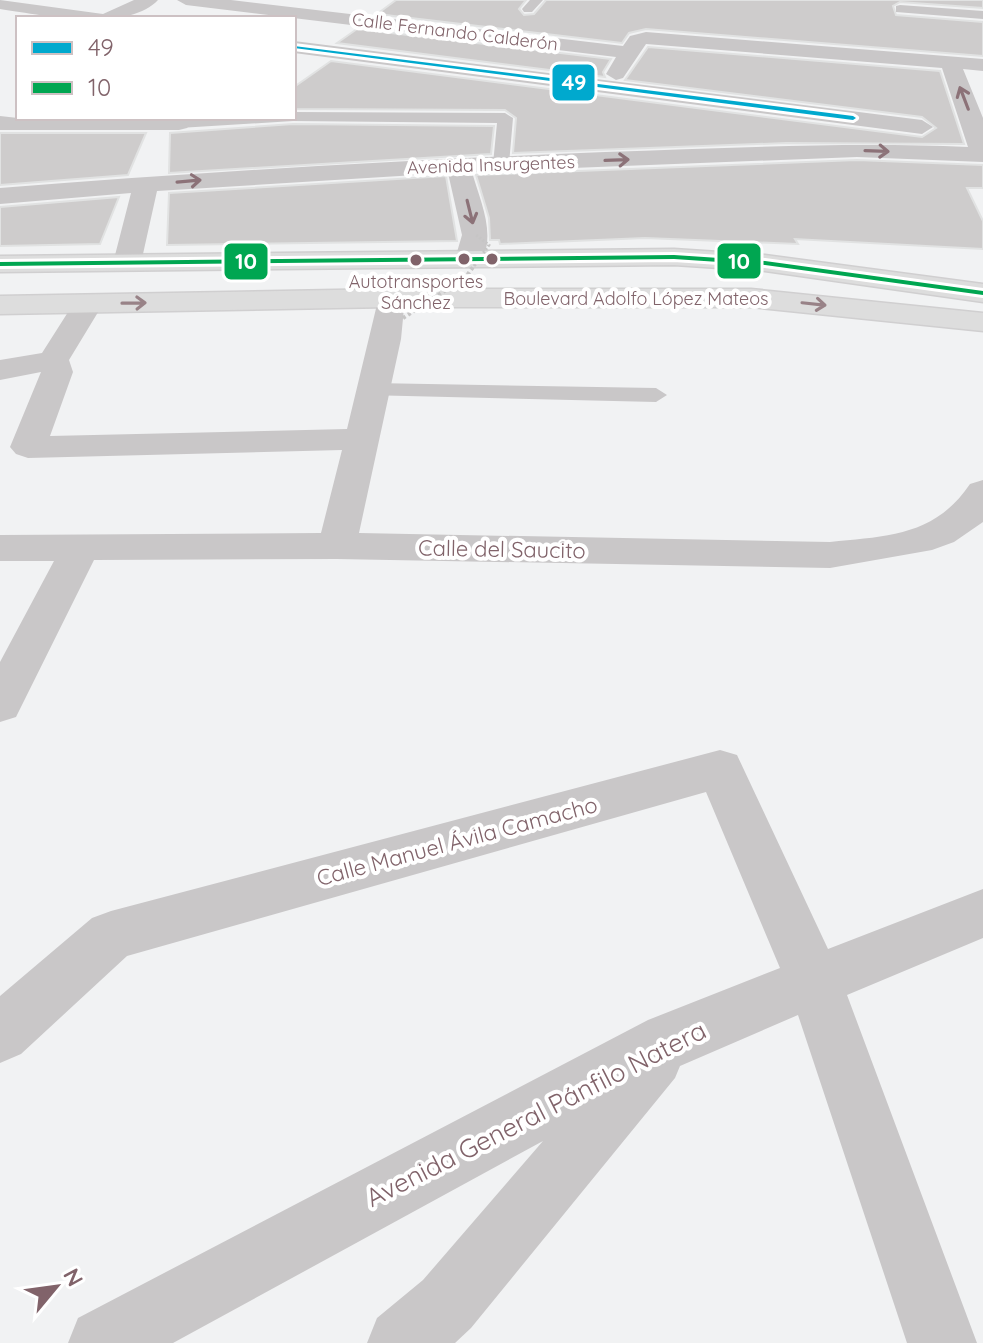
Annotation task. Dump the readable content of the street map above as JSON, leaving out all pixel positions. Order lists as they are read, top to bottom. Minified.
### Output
{"streets":{"main road":["Boulevard Adolfo López Mateos"],"street":["Calle Fernando Calderón","Avenida Insurgentes","Calle del Saucito","Calle Manuel Ávila Camacho","Avenida General Pánfilo Natera"]},"crossings":[["Calle Manuel Ávila Camacho","Avenida General Pánfilo Natera"]],"places":["Autotransportes Sánchez"],"lines":["transit line 49","transit line 10"],"legend":["49","10"],"north":"top right"}
